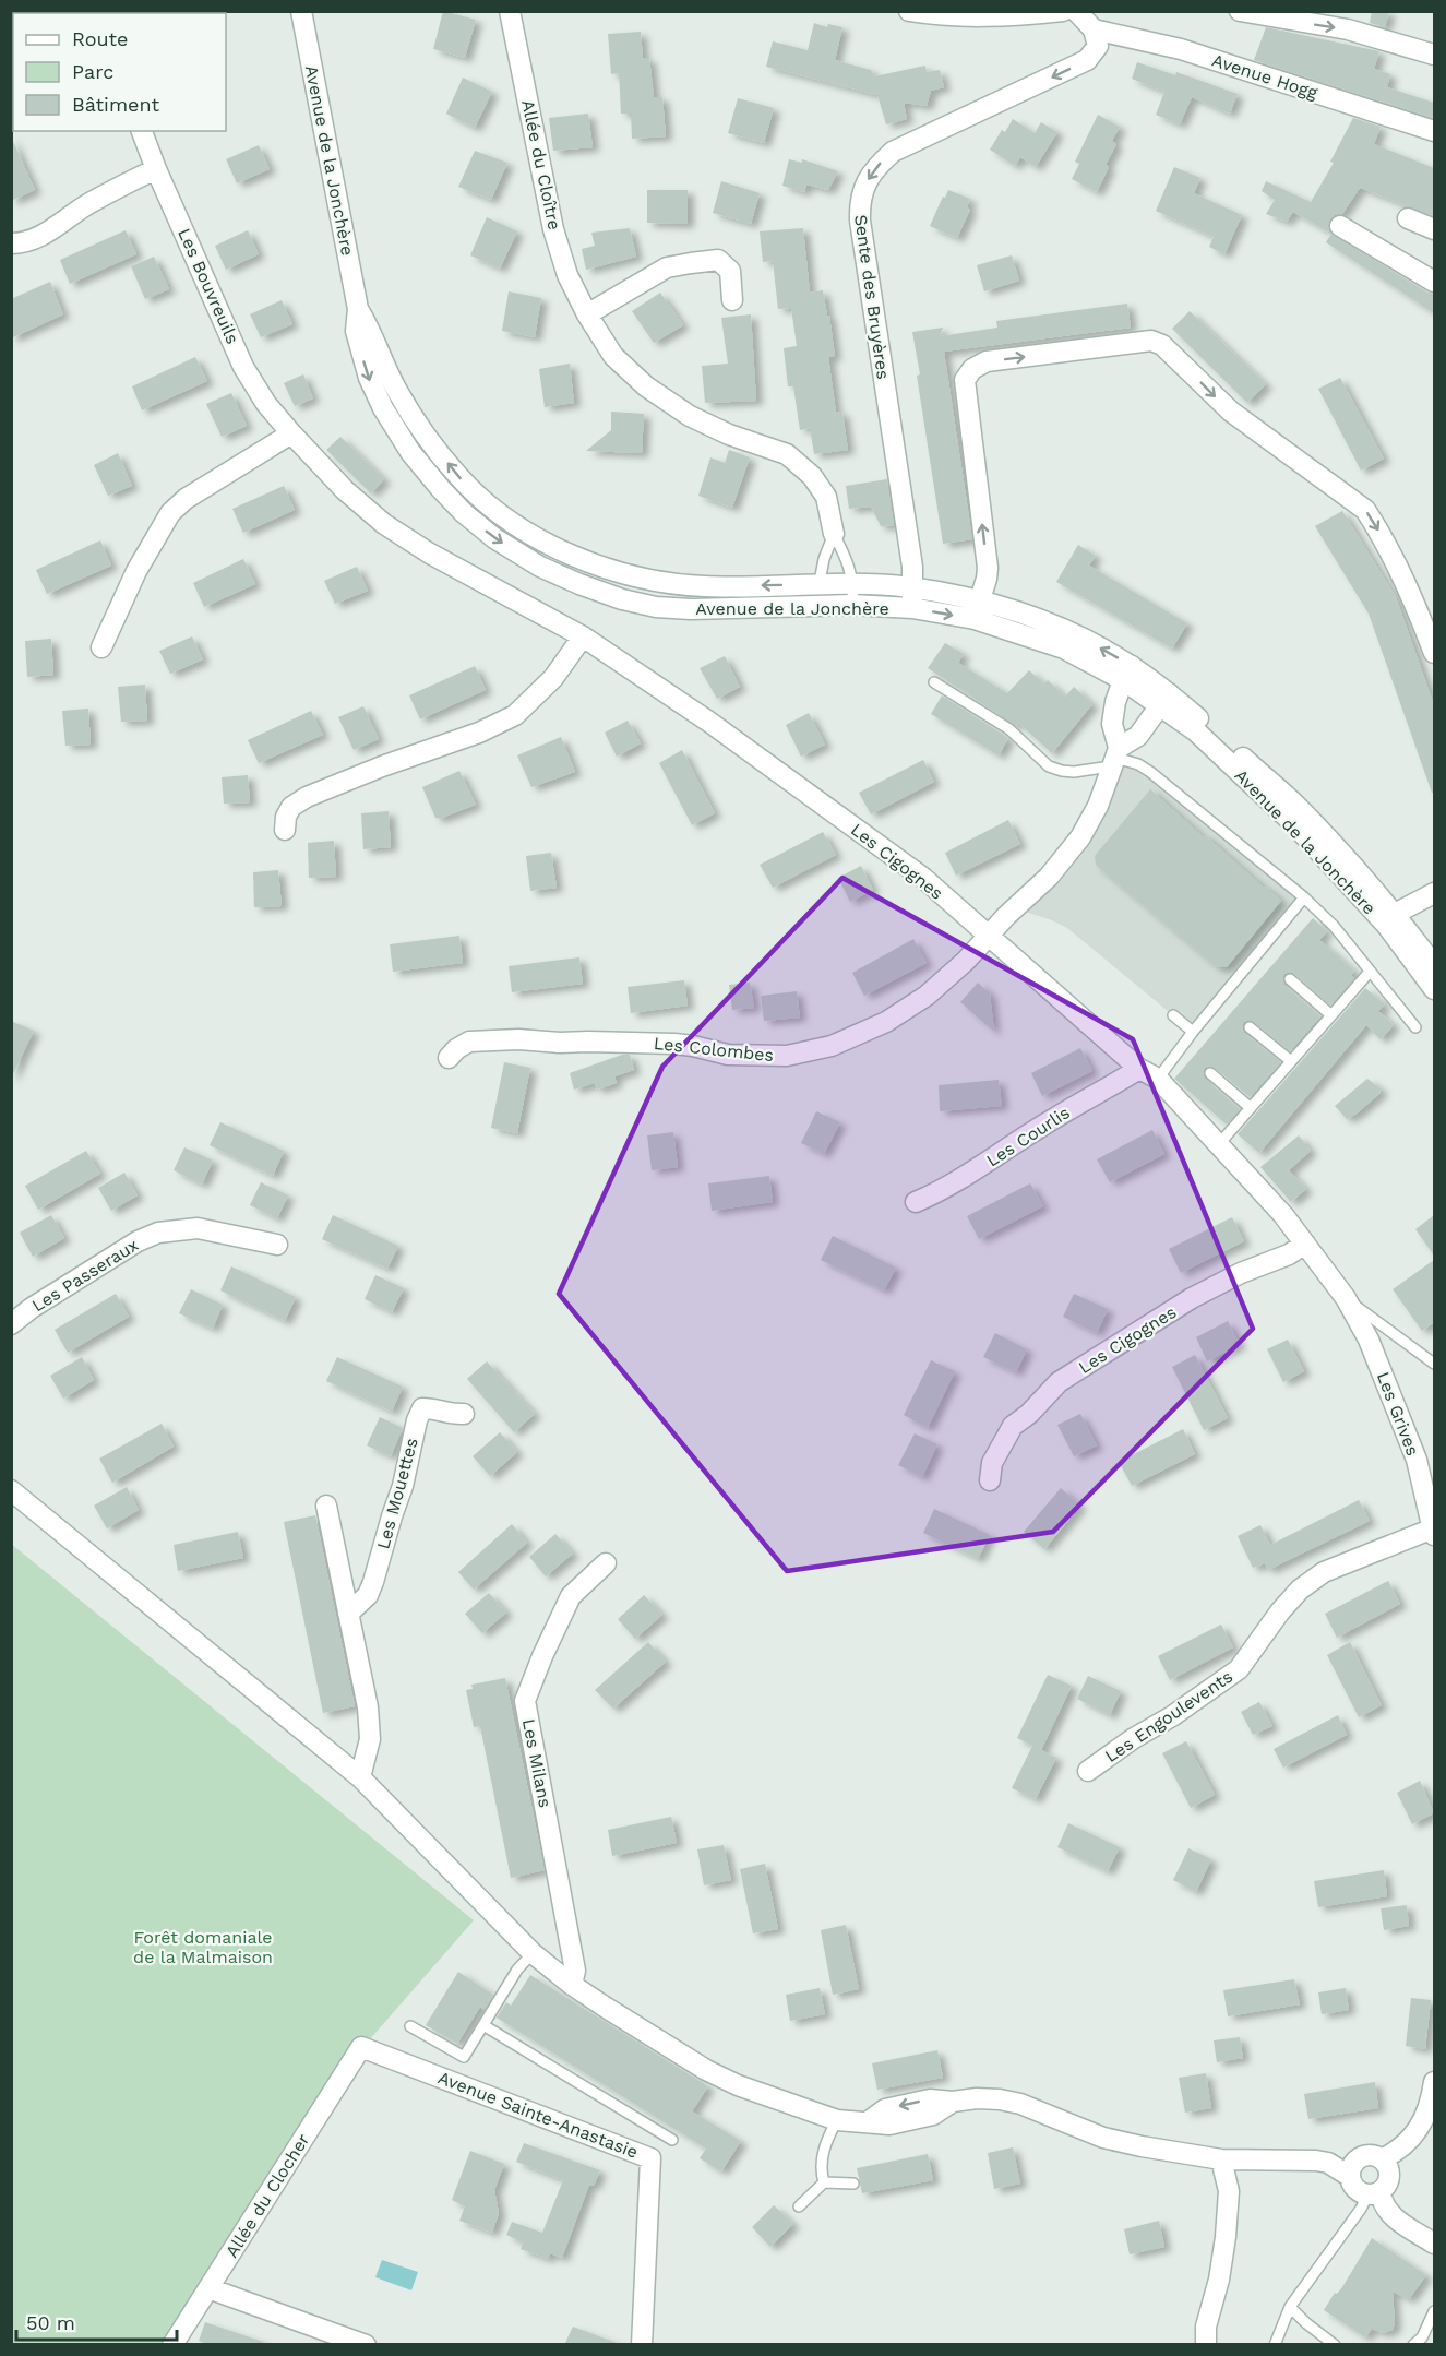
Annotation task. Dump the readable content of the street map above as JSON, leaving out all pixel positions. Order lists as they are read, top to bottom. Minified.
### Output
{"streets":{"street":["Avenue Hogg","Avenue de la Jonchère","Allée du Cloître","Les Bouvreuils","Sente des Bruyères","Les Cigognes","Les Colombes","Les Courlis","Les Passeraux","Les Grives","Les Mouettes","Les Engoulevents","Les Milans","Avenue Sainte-Anastasie","Allée du Clocher"]},"crossings":[["Avenue Hogg","Sente des Bruyères"],["Avenue de la Jonchère","Sente des Bruyères"],["Avenue de la Jonchère","Les Colombes"],["Les Bouvreuils","Les Cigognes"],["Les Cigognes","Les Colombes"],["Les Cigognes","Les Courlis"],["Les Cigognes","Les Grives"],["Les Grives","Les Engoulevents"],["Avenue Sainte-Anastasie","Allée du Clocher"]],"one_way":["Sente des Bruyères"],"parks":["Forêt domaniale de la Malmaison"],"legend":["Route","Parc","Bâtiment"],"scale_bar":"50 m"}
